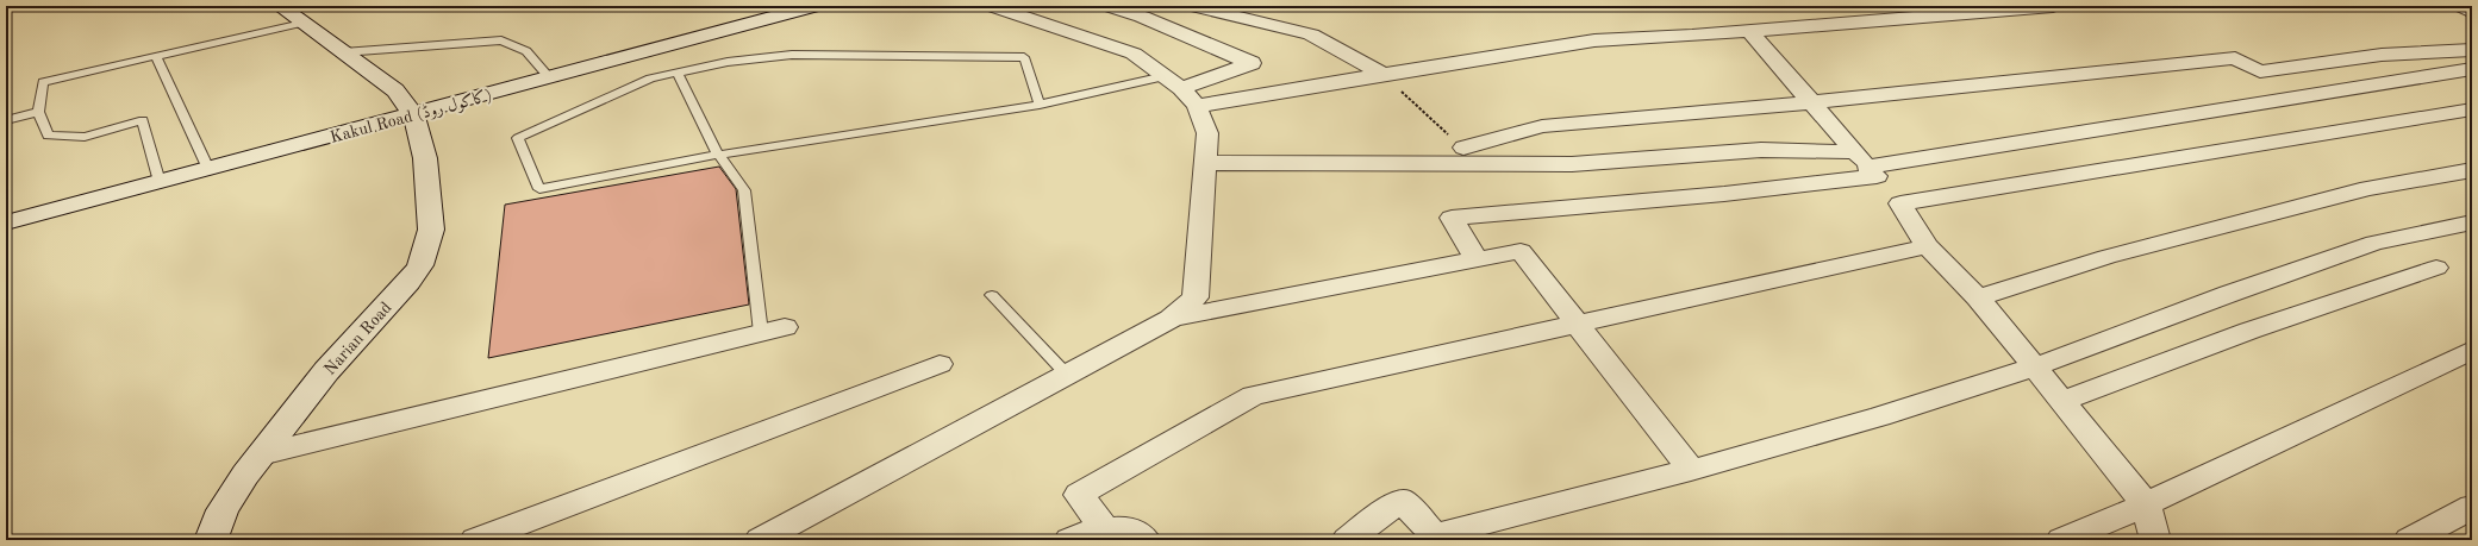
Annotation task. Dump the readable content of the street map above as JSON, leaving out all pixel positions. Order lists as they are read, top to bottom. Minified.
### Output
{"streets":{"main road":["Kakul Road (کاکول روڈ)","Narian Road"]},"crossings":[["Kakul Road (کاکول روڈ)","Narian Road"]]}
